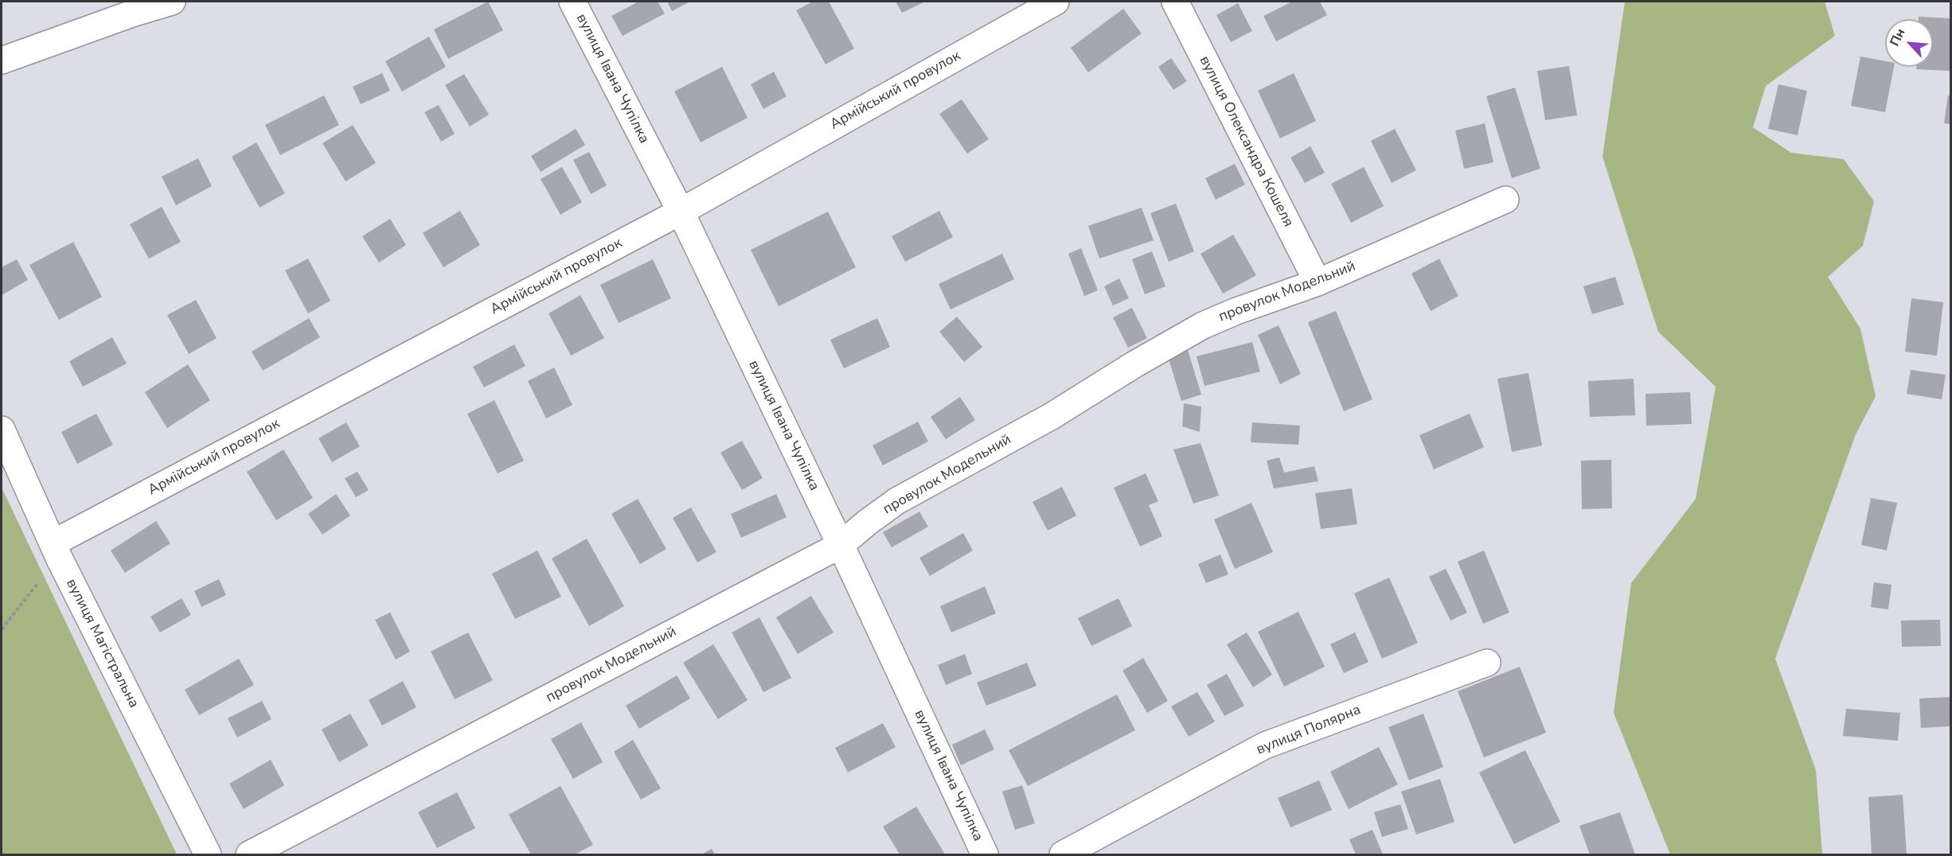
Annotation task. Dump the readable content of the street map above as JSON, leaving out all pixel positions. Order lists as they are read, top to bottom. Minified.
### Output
{"streets":{"street":["вулиця Івана Чупілка","Армійський провулок","вулиця Олександра Кошеля","провулок Модельний","вулиця Магістральна","вулиця Полярна"]},"crossings":[["вулиця Івана Чупілка","Армійський провулок"],["вулиця Івана Чупілка","провулок Модельний"],["Армійський провулок","вулиця Магістральна"],["вулиця Олександра Кошеля","провулок Модельний"]],"north":"top left"}
